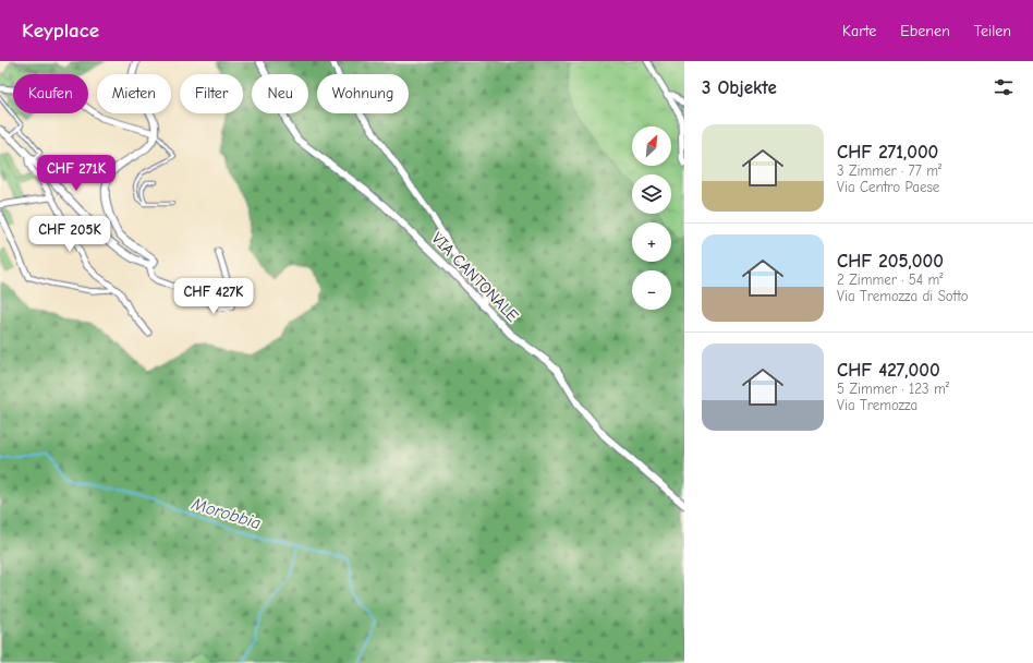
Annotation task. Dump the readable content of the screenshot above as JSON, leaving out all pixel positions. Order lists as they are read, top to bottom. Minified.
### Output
{"streets":{"street":["VIA CANTONALE"]},"water":["Morobbia"],"north":"top right","page":{"header":"Keyplace","nav":["Karte","Ebenen","Teilen"],"heading":"3 Objekte","chip":["Kaufen","Mieten","Filter","Neu","Wohnung"],"list":[{"name":"CHF 271,000","note":"3 Zimmer · 77 m² · Via Centro Paese"},{"name":"CHF 205,000","note":"2 Zimmer · 54 m² · Via Tremozza di Sotto"},{"name":"CHF 427,000","note":"5 Zimmer · 123 m² · Via Tremozza"}],"map_buttons":["+","−"],"price":["CHF 271K","CHF 205K","CHF 427K"]}}
